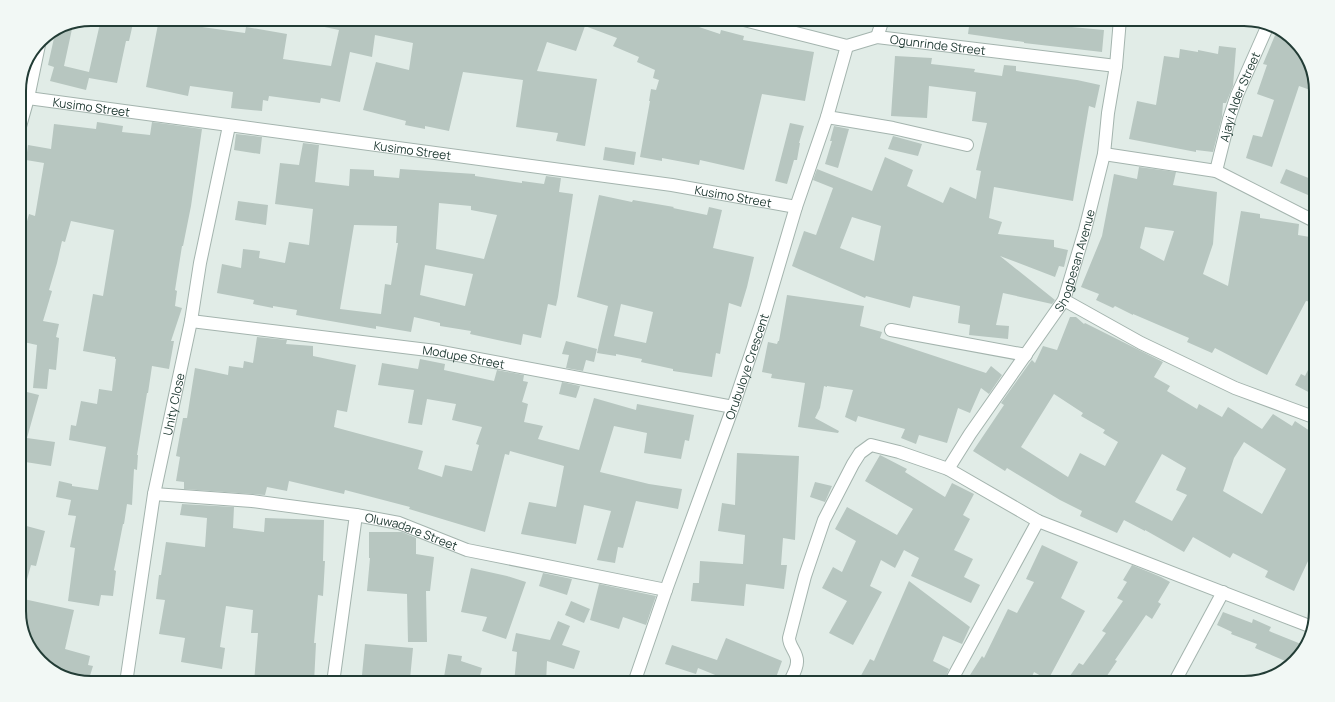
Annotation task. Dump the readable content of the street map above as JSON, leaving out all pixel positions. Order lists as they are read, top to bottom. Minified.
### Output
{"streets":{"street":["Ogunrinde Street","Ajayi Alder Street","Kusimo Street","Shogbesan Avenue","Modupe Street","Orubuloye Crescent","Unity Close","Oluwadare Street"]},"crossings":[["Ogunrinde Street","Shogbesan Avenue"],["Ogunrinde Street","Orubuloye Crescent"],["Kusimo Street","Orubuloye Crescent"],["Kusimo Street","Unity Close"],["Modupe Street","Orubuloye Crescent"],["Modupe Street","Unity Close"],["Orubuloye Crescent","Oluwadare Street"],["Unity Close","Oluwadare Street"]]}
